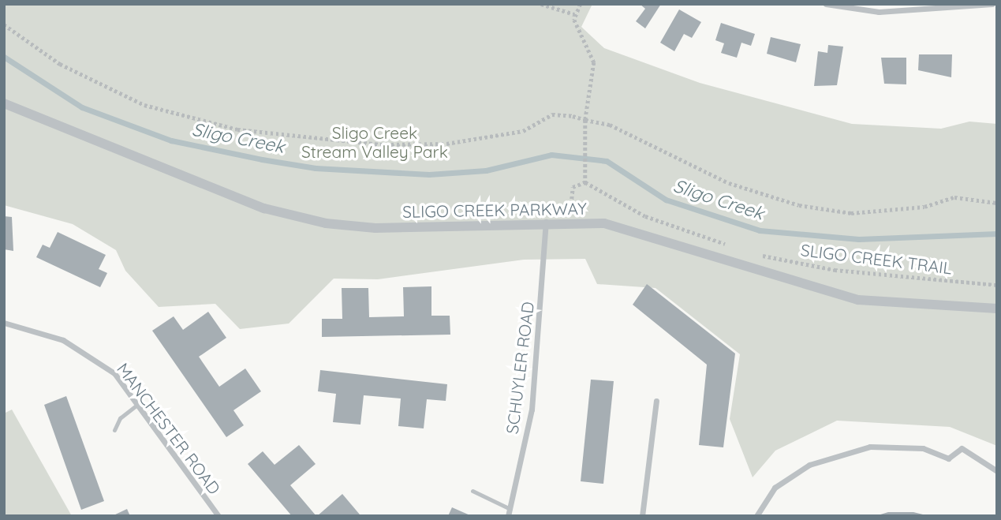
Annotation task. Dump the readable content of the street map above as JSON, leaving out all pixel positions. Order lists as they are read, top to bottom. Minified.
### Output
{"streets":{"street":["SLIGO CREEK PARKWAY","SCHUYLER ROAD","MANCHESTER ROAD"],"path":["SLIGO CREEK TRAIL"]},"crossings":[["SLIGO CREEK PARKWAY","SCHUYLER ROAD"]],"water":["Sligo Creek"],"parks":["Sligo Creek Stream Valley Park"]}
